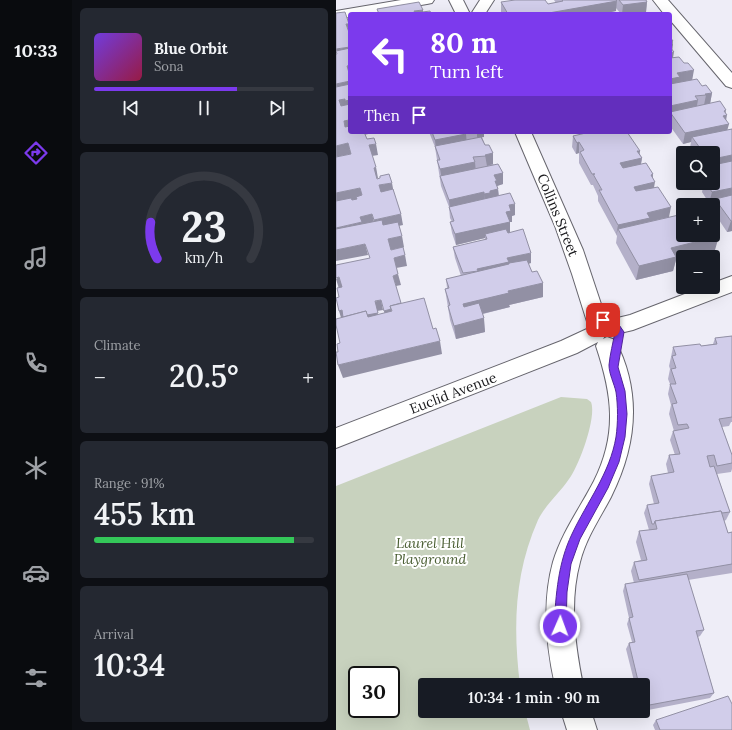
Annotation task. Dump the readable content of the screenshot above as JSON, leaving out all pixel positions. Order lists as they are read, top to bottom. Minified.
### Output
{"streets":{"street":["Collins Street","Euclid Avenue"]},"crossings":[["Collins Street","Euclid Avenue"]],"parks":["Laurel Hill Playground"],"page":{"tabs":"10:33","turn":["80 m","Turn left"],"song":["Blue Orbit","Sona"],"then":"Then","map_buttons":["+","−"],"tile":["Climate",["Range · 91%","455 km"],["Arrival","10:34"]],"heat":["−","20.5°","+"],"limit":"30","trip":"10:34 · 1 min · 90 m","gauge":["23","km/h"]}}
